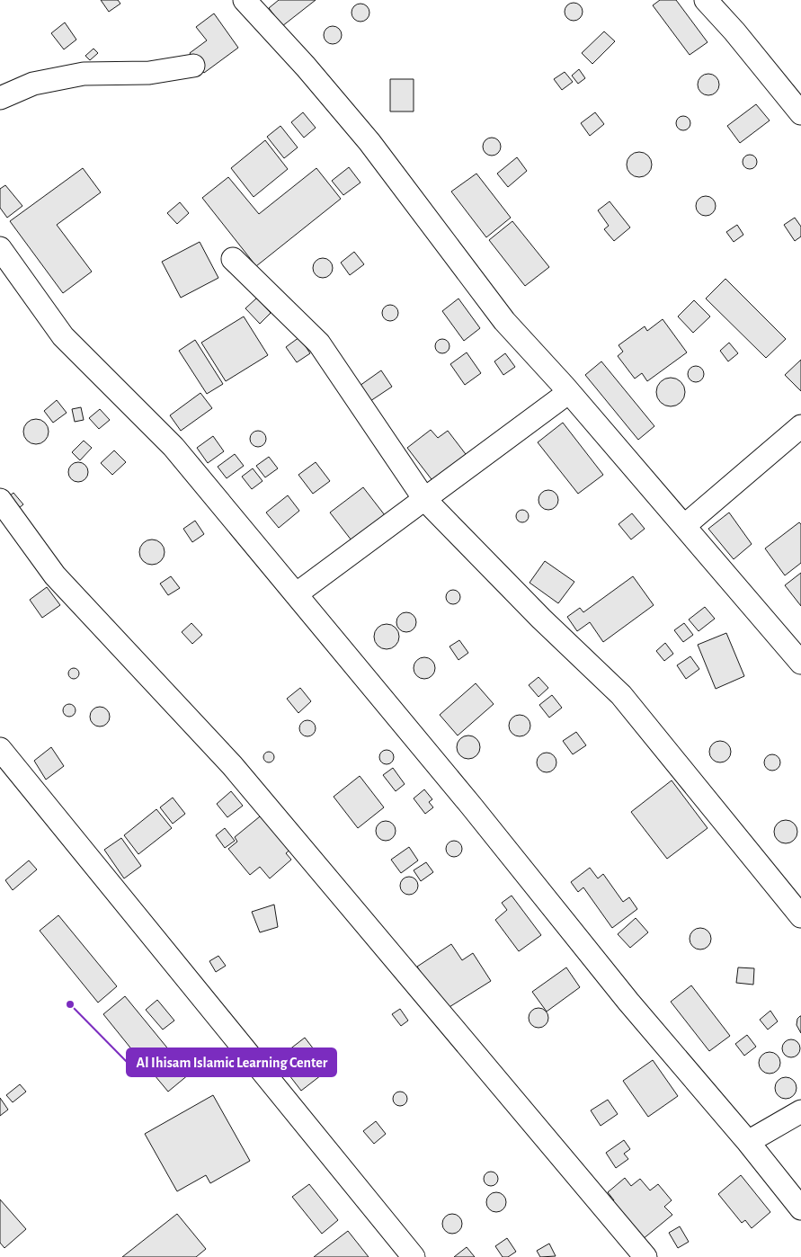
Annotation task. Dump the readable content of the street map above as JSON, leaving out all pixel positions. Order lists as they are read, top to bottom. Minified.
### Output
{"places":["Al Ihisam Islamic Learning Center"]}
